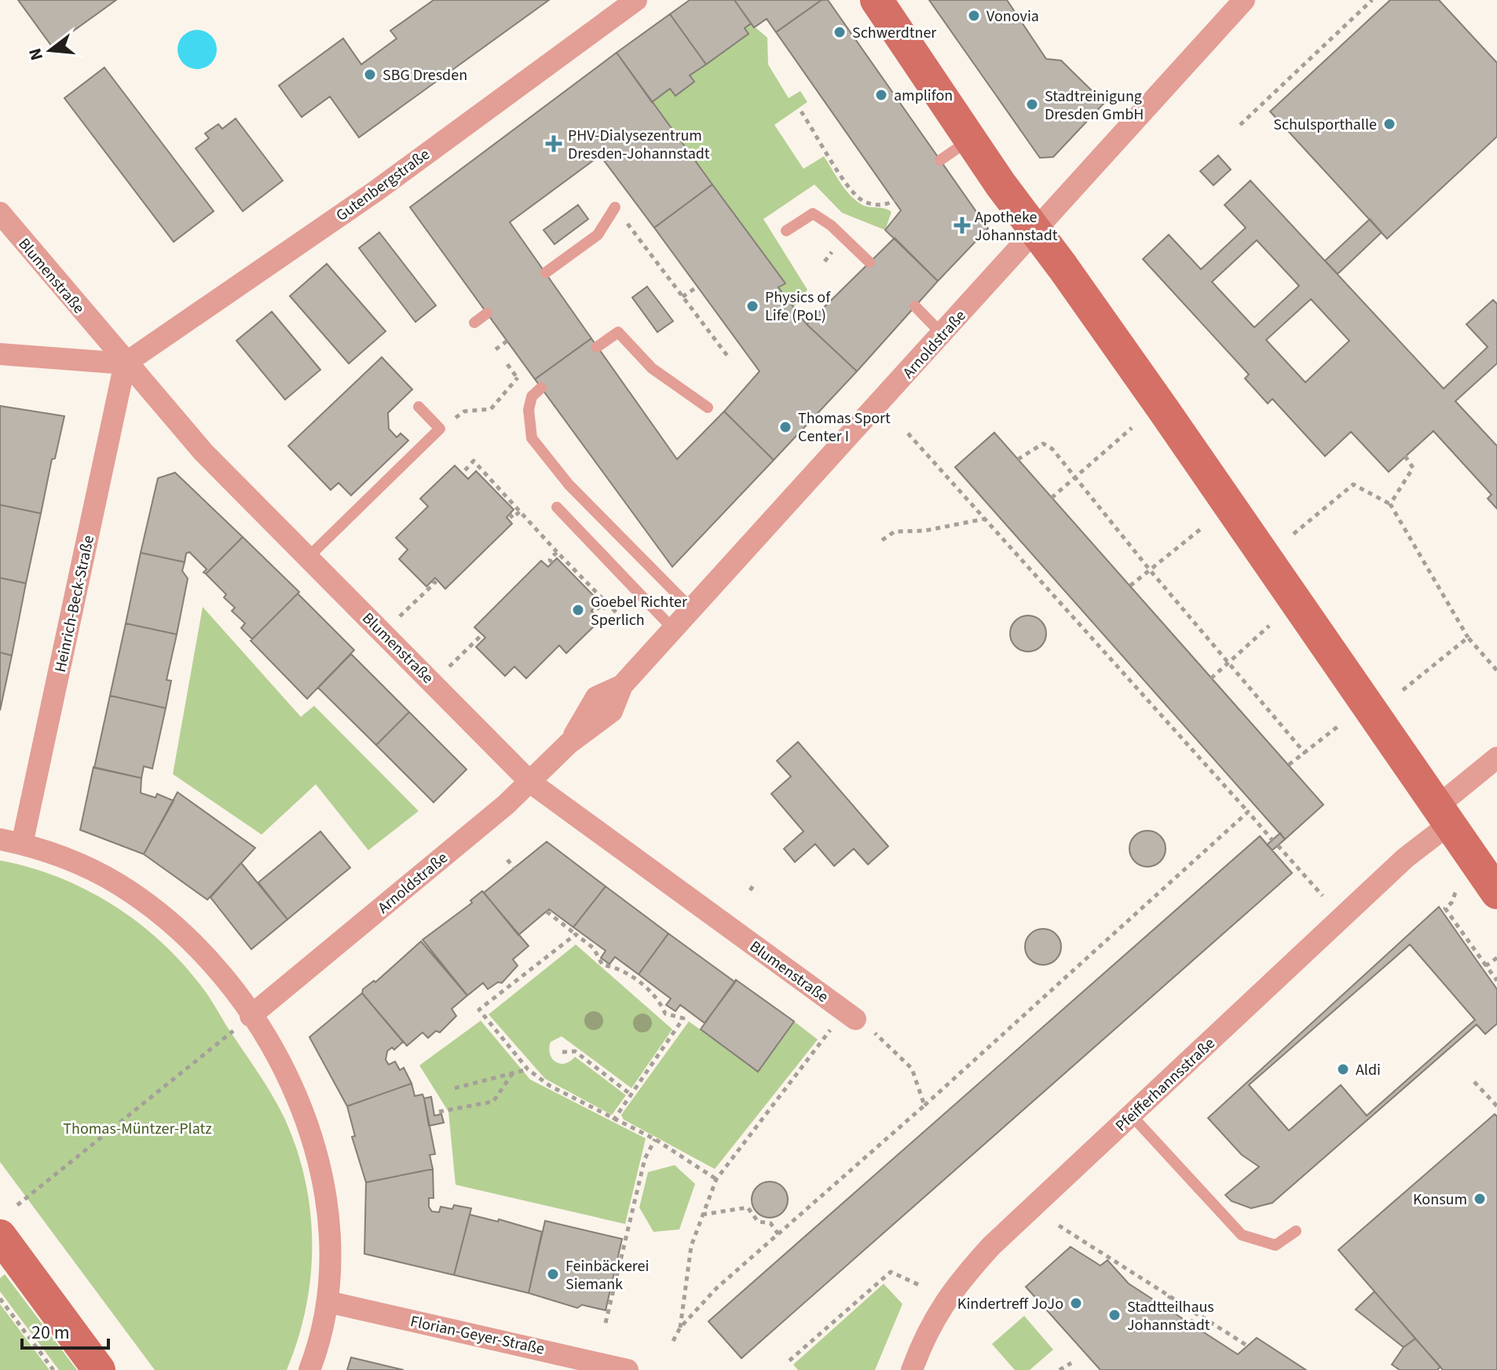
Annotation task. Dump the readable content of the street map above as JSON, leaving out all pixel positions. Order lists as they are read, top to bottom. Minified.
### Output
{"streets":{"street":["Gutenbergstraße","Blumenstraße","Arnoldstraße","Heinrich-Beck-Straße","Pfeifferhannsstraße","Florian-Geyer-Straße"]},"crossings":[["Gutenbergstraße","Blumenstraße"],["Gutenbergstraße","Heinrich-Beck-Straße"],["Blumenstraße","Arnoldstraße"],["Blumenstraße","Heinrich-Beck-Straße"]],"parks":["Thomas-Müntzer-Platz"],"places":{"other":["Vonovia","Schwerdtner","SBG Dresden","amplifon","Stadtreinigung Dresden GmbH","Schulsporthalle","Physics of Life (PoL)","Thomas Sport Center I","Goebel Richter Sperlich","Aldi","Konsum","Feinbäckerei Siemank","Kindertreff JoJo","Stadtteilhaus Johannstadt"],"health":["PHV-Dialysezentrum Dresden-Johannstadt","Apotheke Johannstadt"]},"scale_bar":"20 m","north":"left"}
